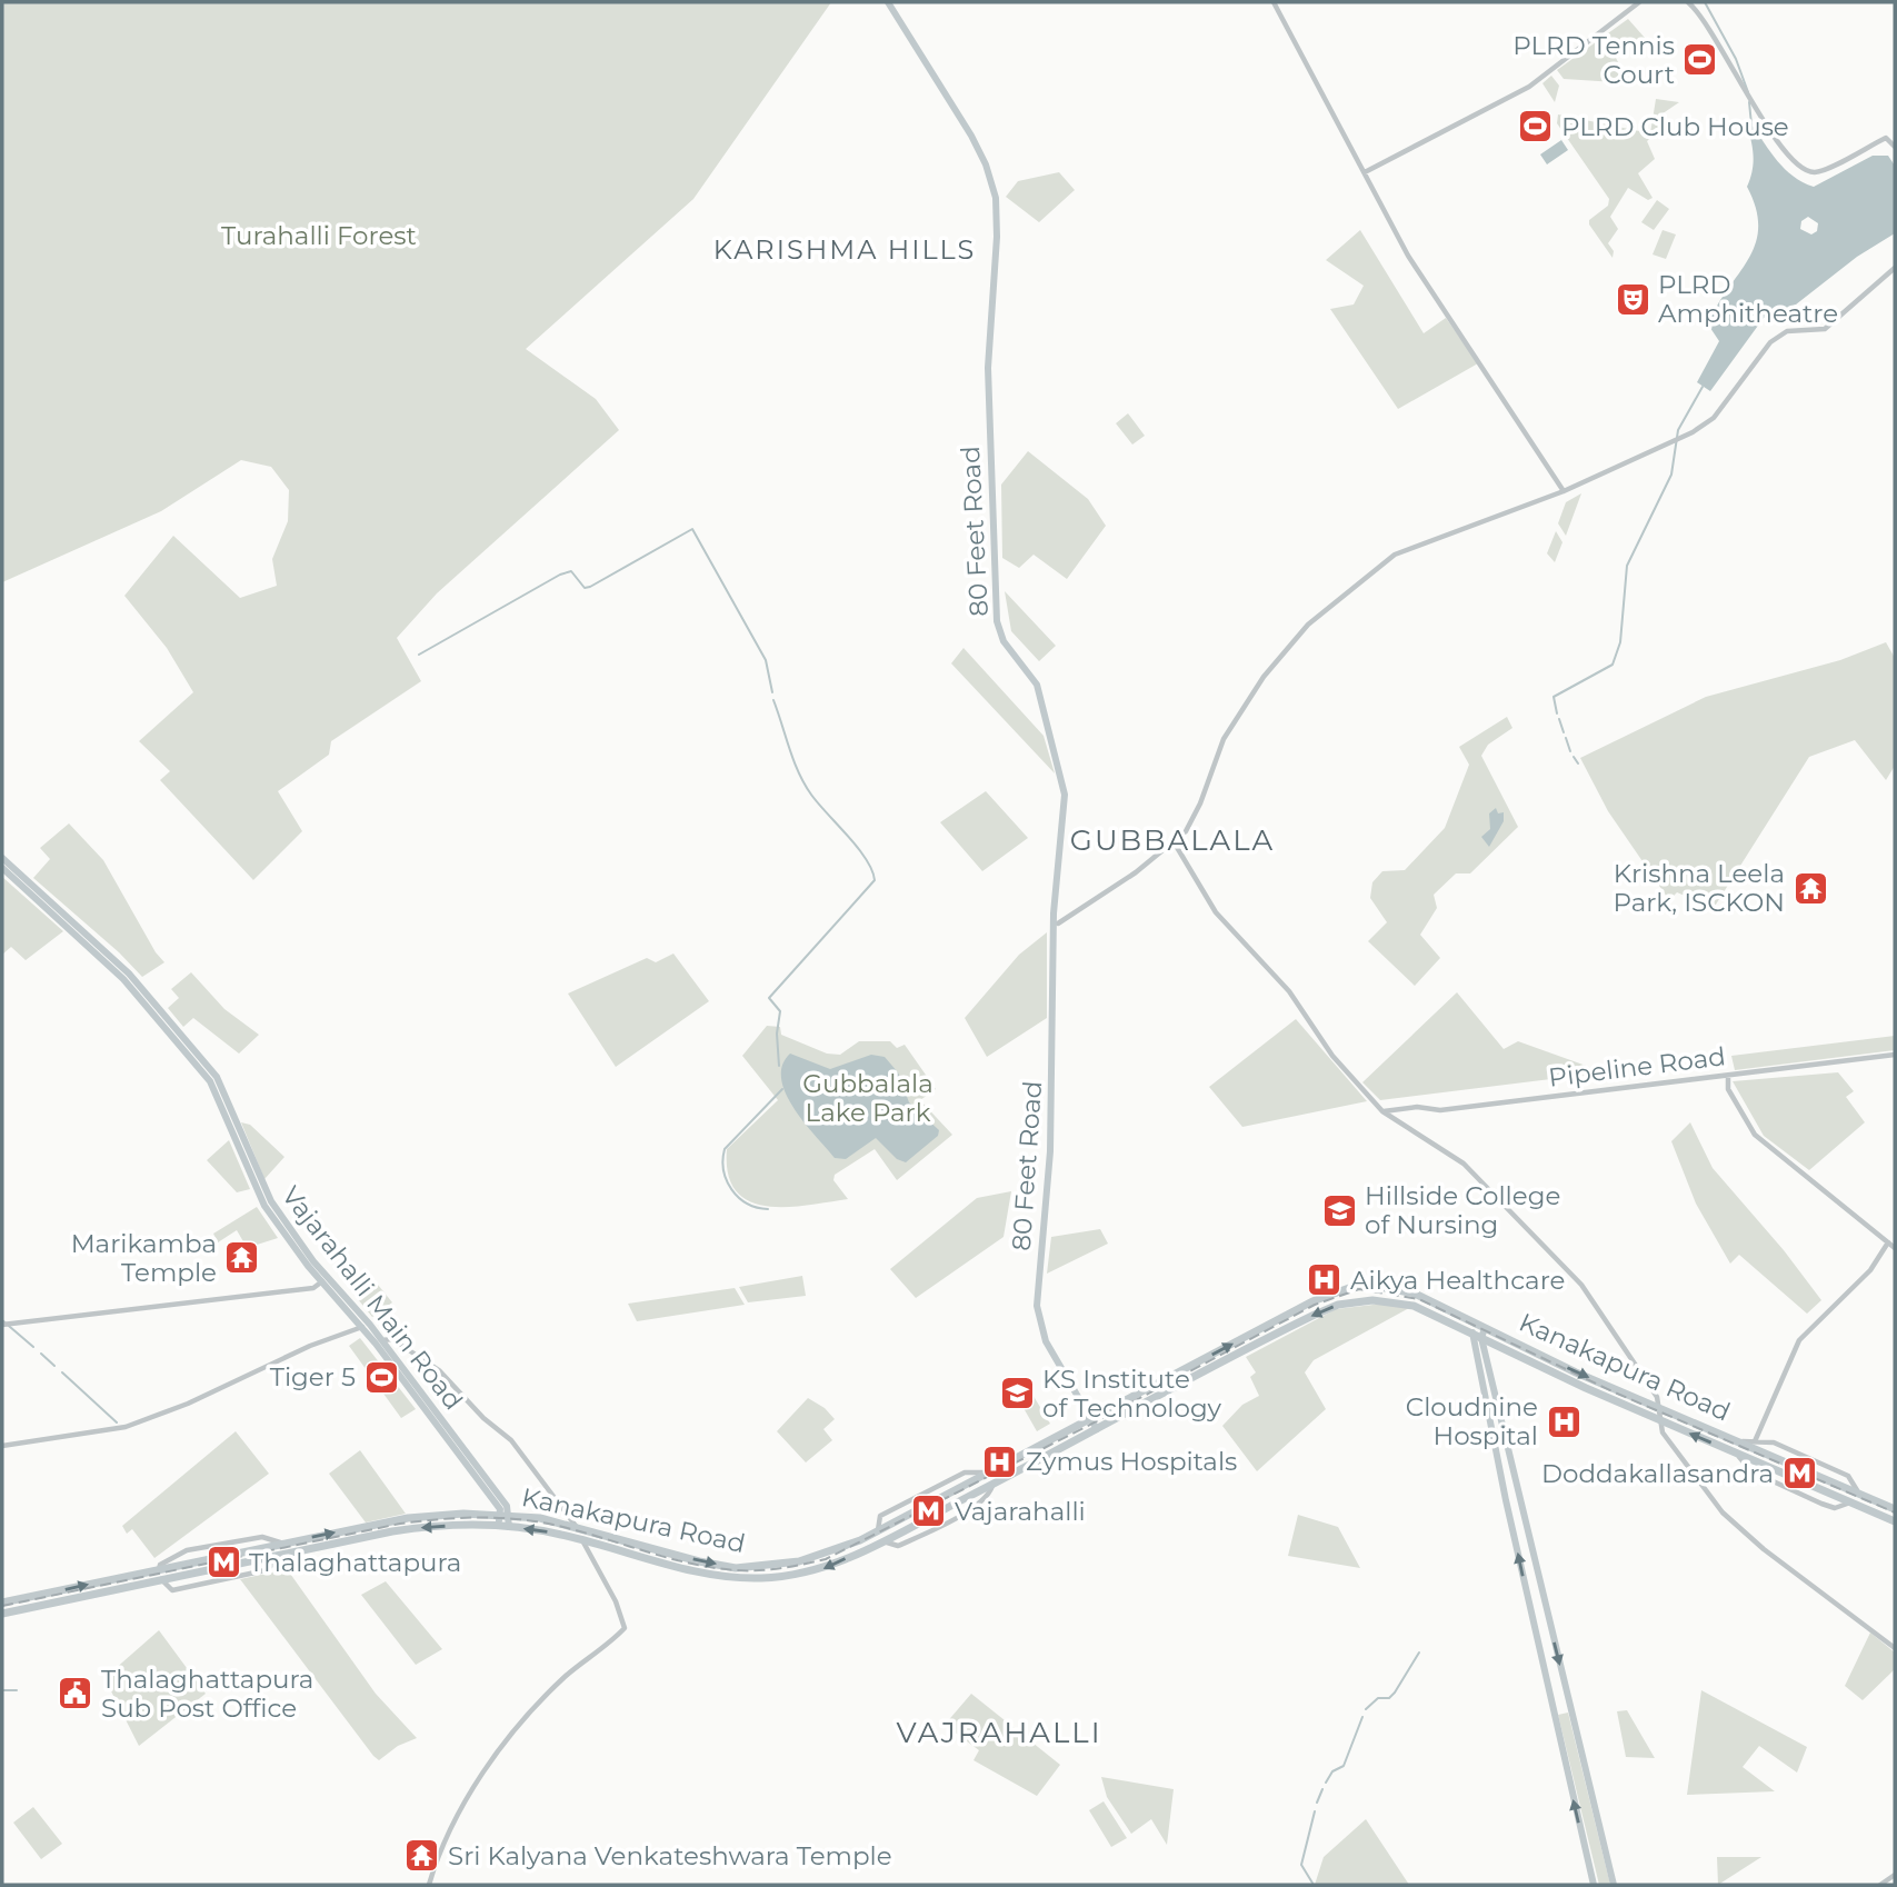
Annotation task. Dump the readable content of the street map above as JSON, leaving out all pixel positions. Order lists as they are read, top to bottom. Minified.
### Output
{"streets":{"highway":["Kanakapura Road"],"main road":["80 Feet Road","Vajarahalli Main Road"],"street":["Pipeline Road"]},"crossings":[["80 Feet Road","Kanakapura Road"],["Vajarahalli Main Road","Kanakapura Road"]],"districts":["KARISHMA HILLS","GUBBALALA","VAJRAHALLI"],"parks":["Turahalli Forest","Gubbalala Lake Park"],"places":{"sports":["PLRD Tennis Court","PLRD Club House","Tiger 5"],"theatre":["PLRD Amphitheatre"],"temple":["Krishna Leela Park, ISCKON","Marikamba Temple","Sri Kalyana Venkateshwara Temple"],"school or university":["Hillside College of Nursing","KS Institute of Technology"],"hospital":["Aikya Healthcare","Cloudnine Hospital","Zymus Hospitals"],"metro station":["Doddakallasandra","Vajarahalli","Thalaghattapura"],"public building":["Thalaghattapura Sub Post Office"]}}
